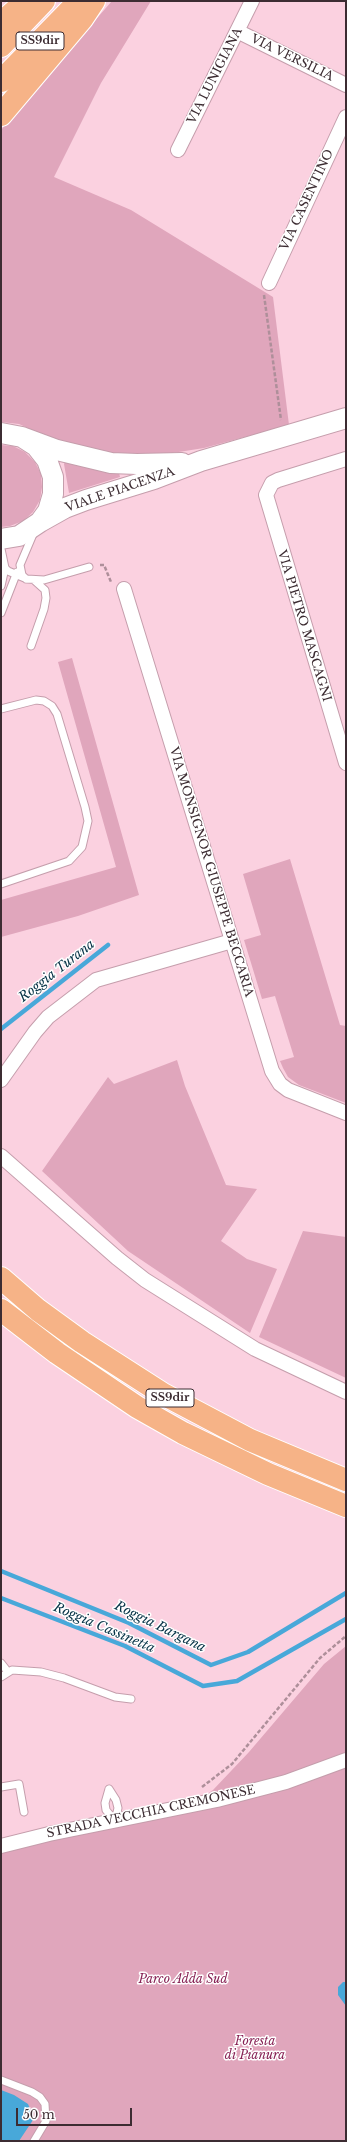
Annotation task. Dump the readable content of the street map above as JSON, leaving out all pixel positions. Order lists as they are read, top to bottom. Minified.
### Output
{"streets":{"highway":["SS9dir"],"street":["VIA VERSILIA","VIA LUNIGIANA","VIA CASENTINO","VIALE PIACENZA","VIA PIETRO MASCAGNI","VIA MONSIGNOR GIUSEPPE BECCARIA","STRADA VECCHIA CREMONESE"]},"crossings":[["VIA VERSILIA","VIA LUNIGIANA"]],"water":["Roggia Turana","Roggia Bargana","Roggia Cassinetta"],"parks":["Parco Adda Sud","Foresta di Pianura"],"scale_bar":"50 m"}
